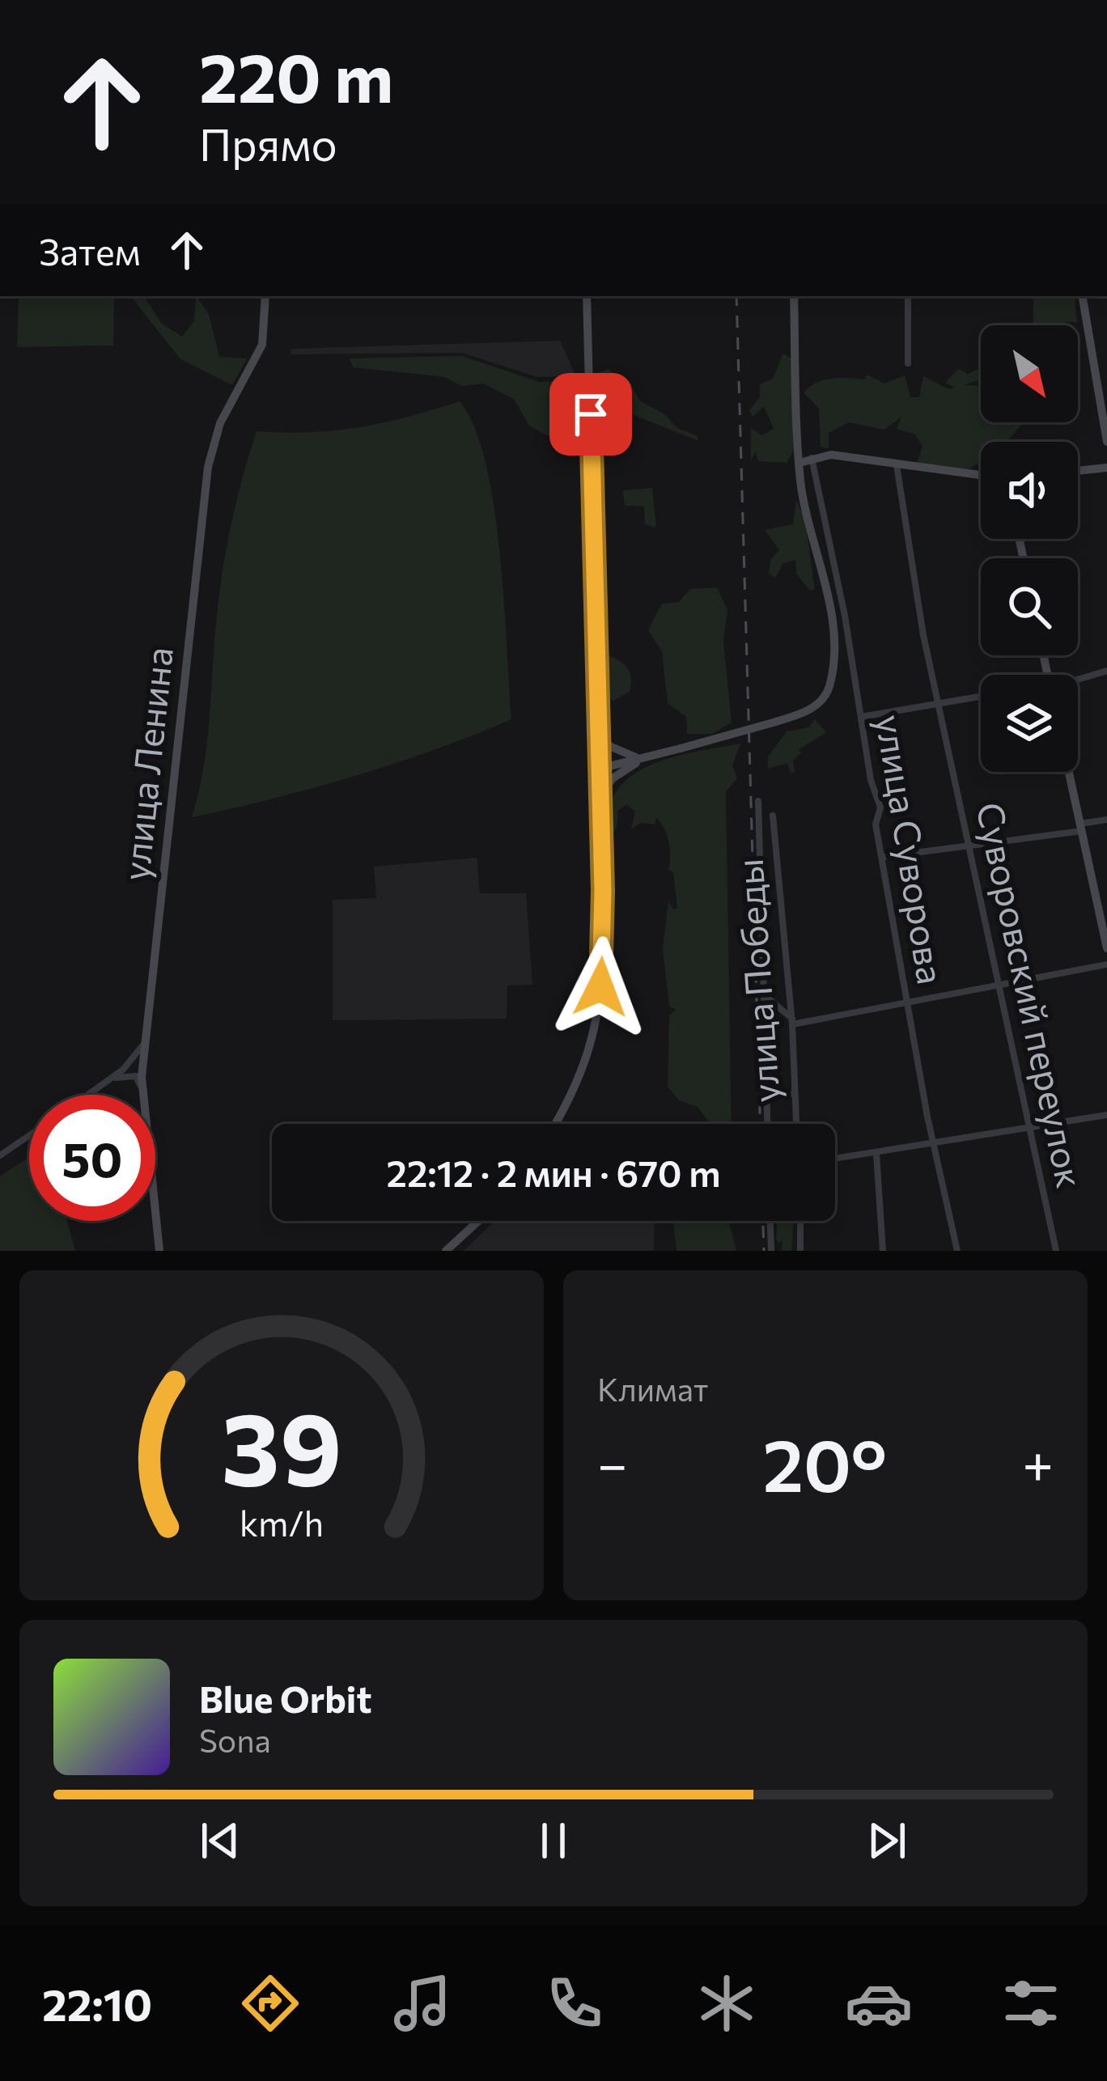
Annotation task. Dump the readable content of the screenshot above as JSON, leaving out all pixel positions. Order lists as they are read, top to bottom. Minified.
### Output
{"streets":{"street":["улица Ленина","улица Суворова","улица Победы","Суворовский переулок"]},"north":"bottom right","page":{"turn":["220 m","Прямо"],"then":"Затем","limit":"50","trip":"22:12 · 2 мин · 670 m","tile":"Климат","heat":["−","20°","+"],"song":["Blue Orbit","Sona"],"tabs":"22:10","gauge":["39","km/h"]}}
